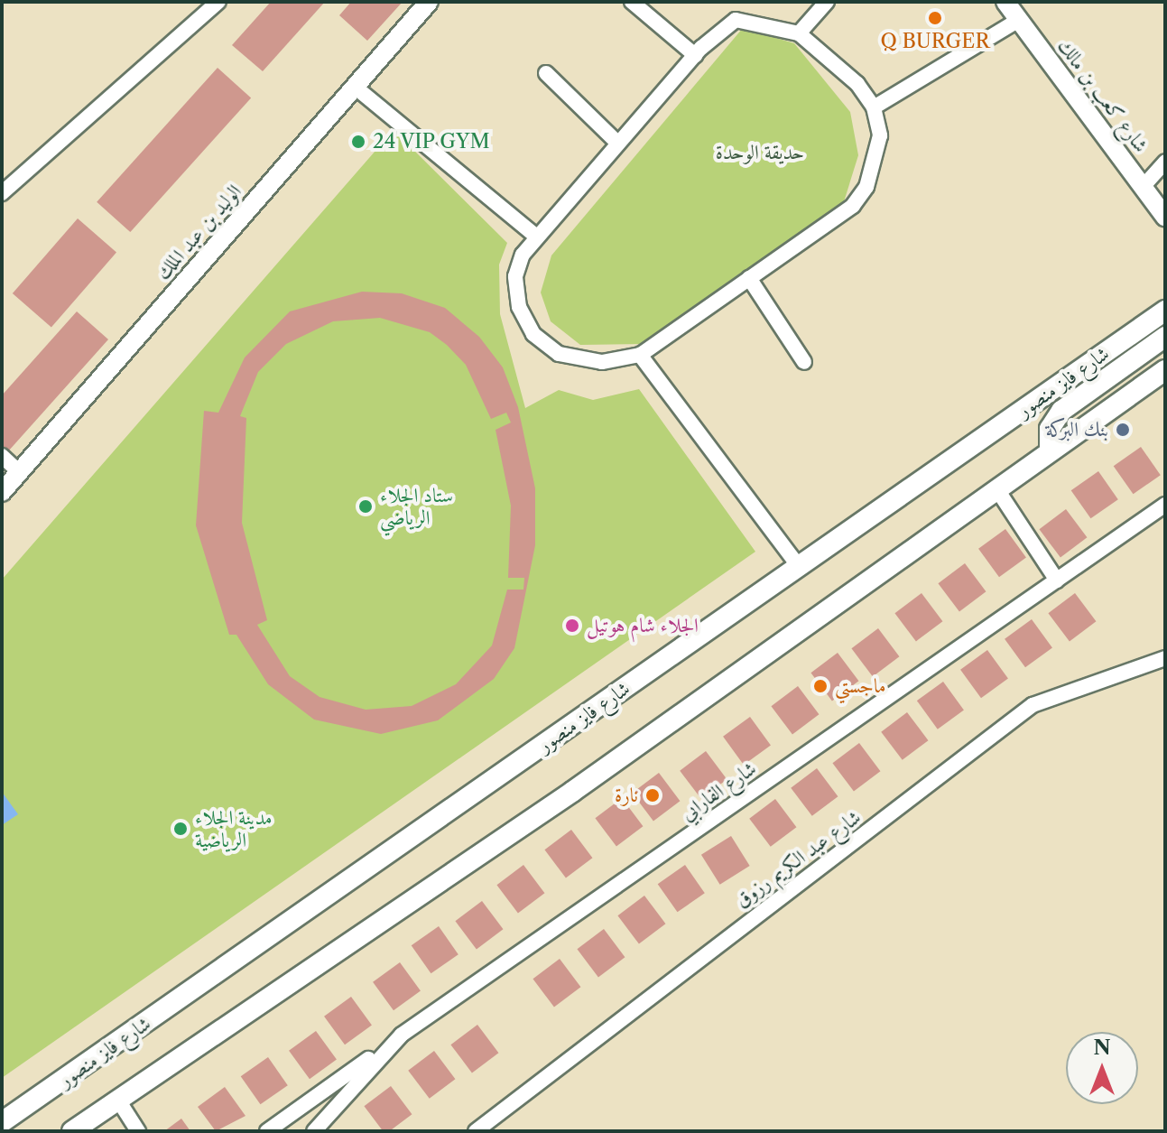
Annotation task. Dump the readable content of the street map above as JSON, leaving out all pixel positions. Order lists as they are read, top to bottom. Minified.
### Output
{"streets":{"highway":["شارع فايز منصور"],"main road":["شارع كعب بن مالك","الوليد بن عبد الملك"],"street":["شارع الفارابي","شارع عبد الكريم رزوق"]},"parks":["حديقة الوحدة"],"places":["Q BURGER","24 VIP GYM","بنك البركة","ستاد الجلاء الرياضي","الجلاء شام هوتيل","ماجستي","نارة","مدينة الجلاء الرياضية"],"north":"top"}
